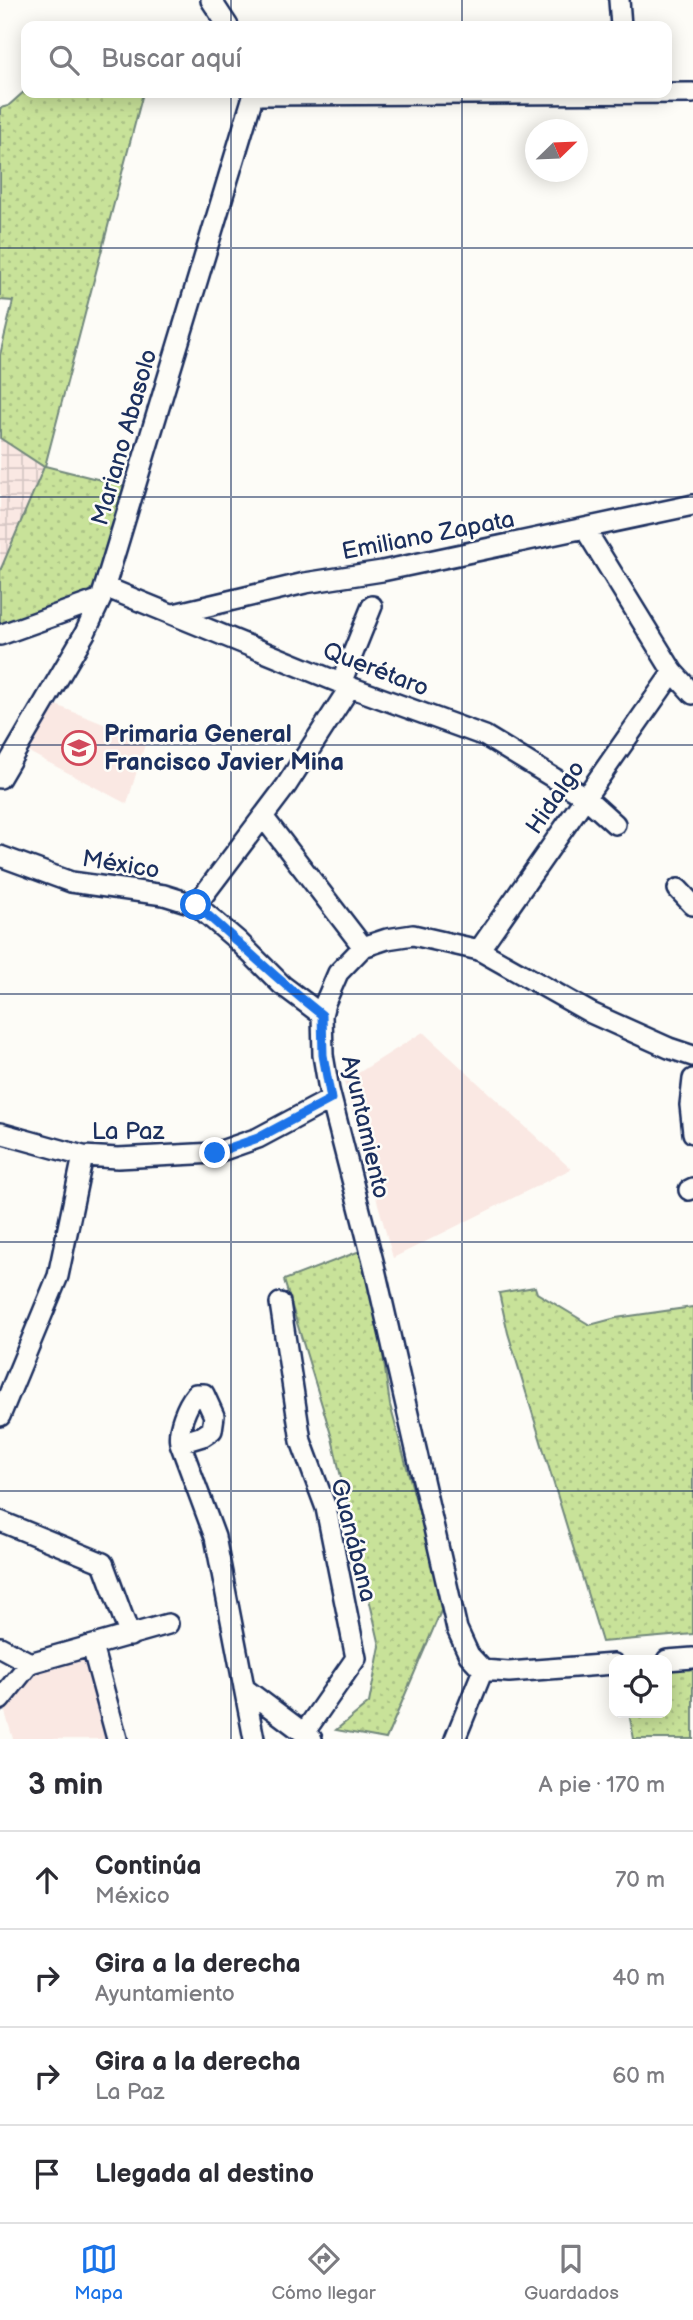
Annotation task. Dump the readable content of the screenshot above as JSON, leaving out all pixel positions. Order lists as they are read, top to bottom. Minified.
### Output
{"streets":{"street":["Mariano Abasolo","Emiliano Zapata","Querétaro","Hidalgo","México","Ayuntamiento","La Paz","Guanábana"]},"crossings":[["Mariano Abasolo","Querétaro"],["Emiliano Zapata","Querétaro"],["Querétaro","Hidalgo"],["México","Ayuntamiento"],["Ayuntamiento","La Paz"]],"places":{"school or university":["Primaria General Francisco Javier Mina"]},"north":"top right","page":{"search":"Buscar aquí","heading":["3 min","A pie · 170 m"],"list":[["Continúa","México","70 m"],["Gira a la derecha","Ayuntamiento","40 m"],["Gira a la derecha","La Paz","60 m"],"Llegada al destino"],"nav":["Mapa","Cómo llegar","Guardados"]}}
